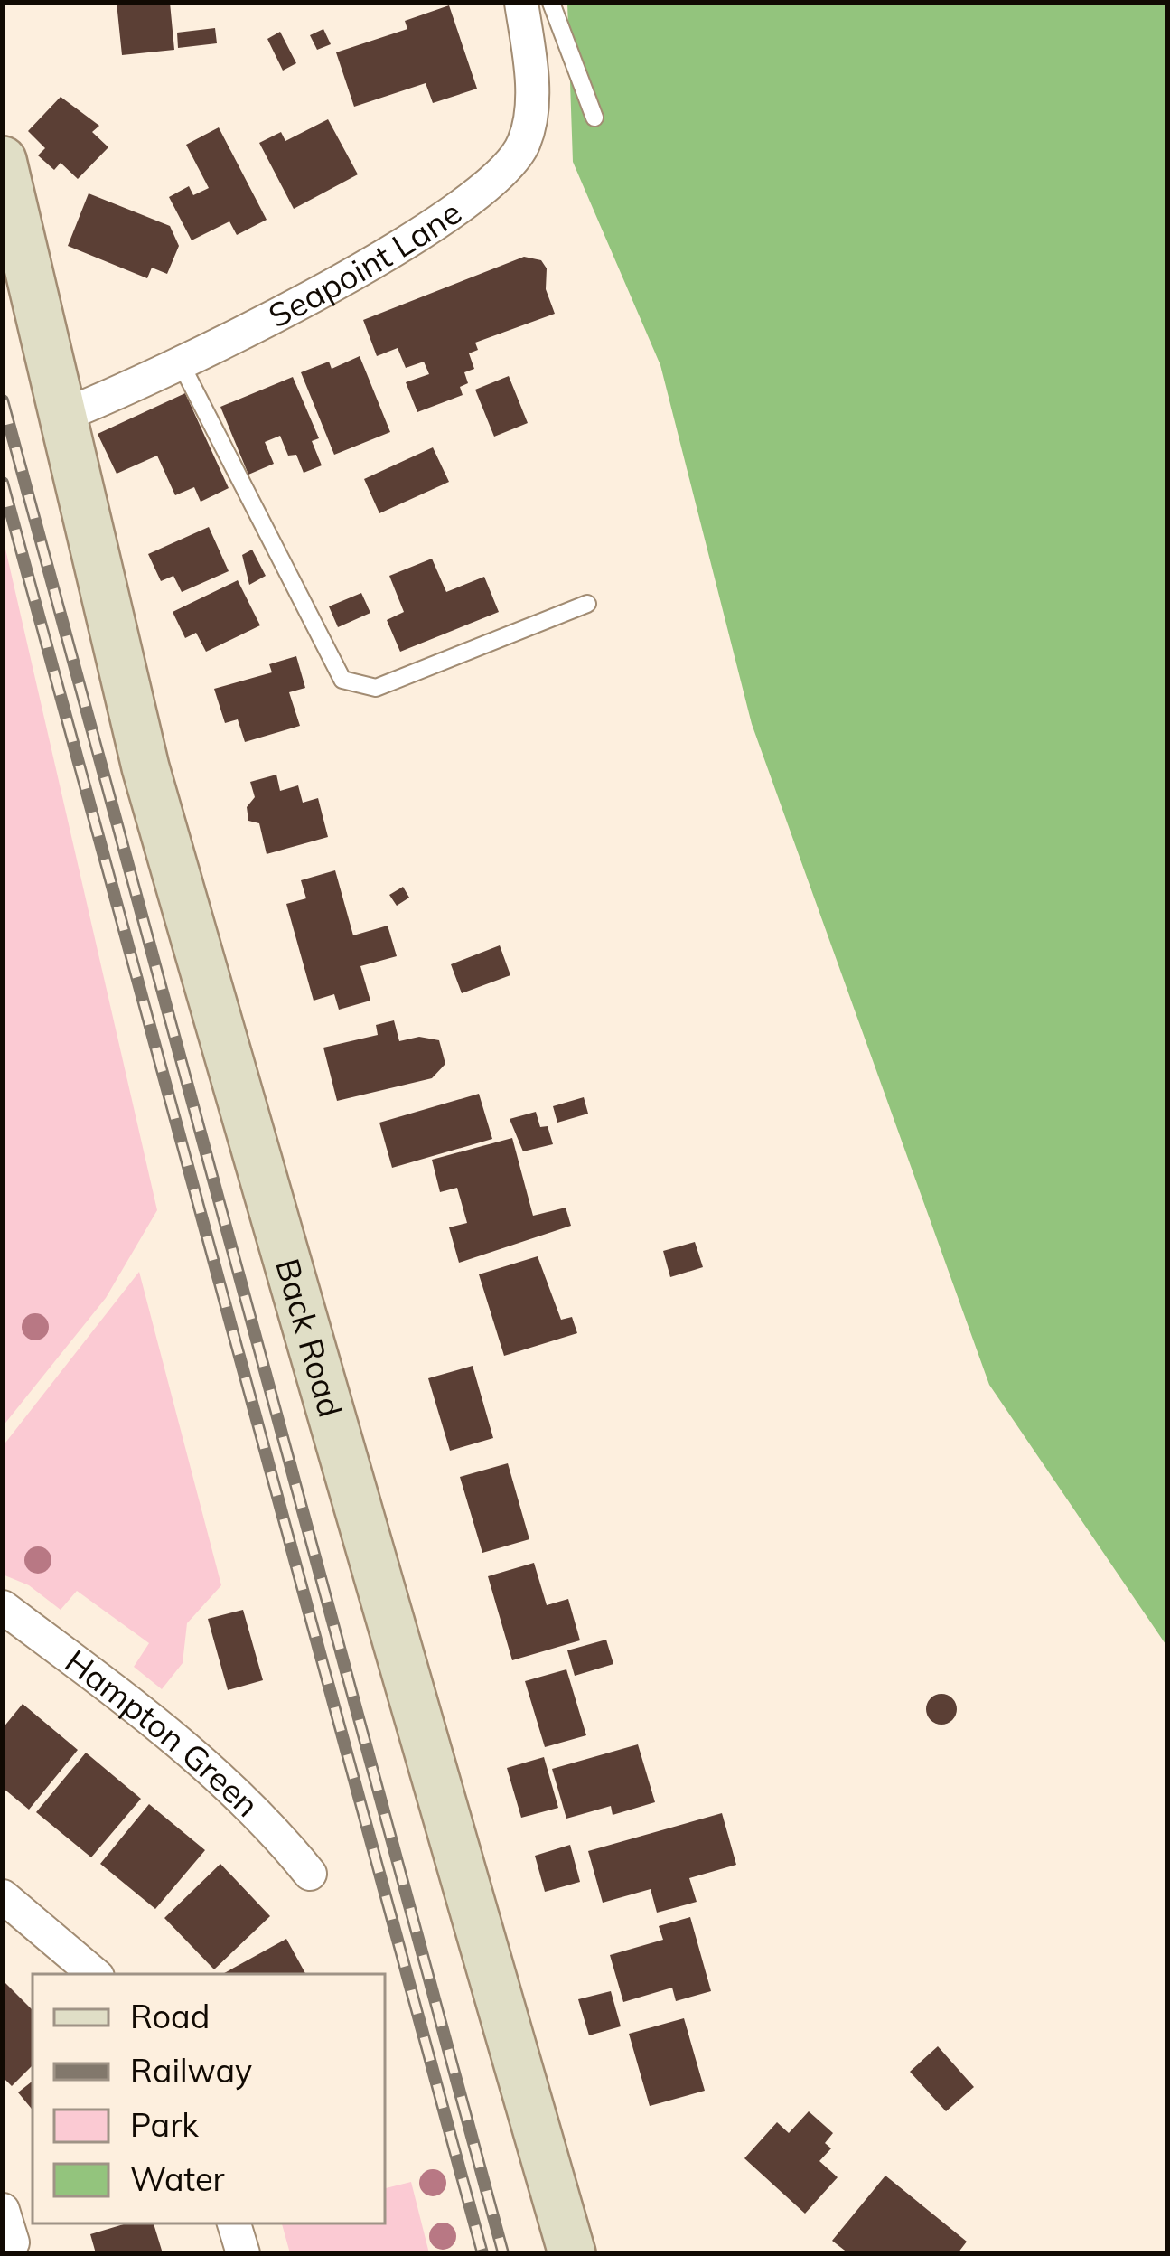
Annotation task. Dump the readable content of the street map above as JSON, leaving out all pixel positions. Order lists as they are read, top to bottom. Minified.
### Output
{"streets":{"street":["Seapoint Lane","Back Road","Hampton Green"]},"crossings":[["Seapoint Lane","Back Road"]],"legend":["Road","Railway","Park","Water"]}
